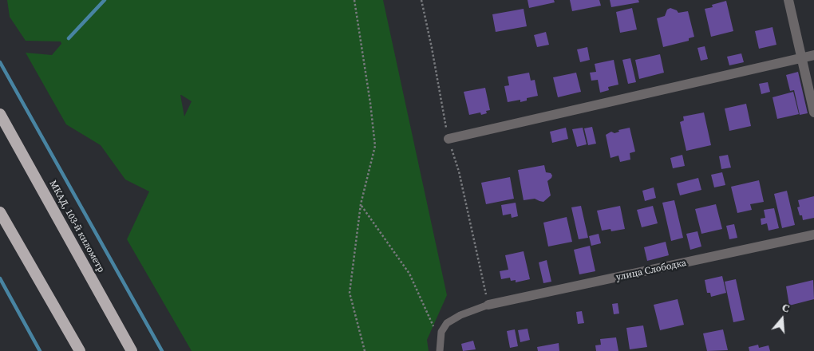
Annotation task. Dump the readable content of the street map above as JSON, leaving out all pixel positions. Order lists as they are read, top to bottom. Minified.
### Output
{"streets":{"highway":["МКАД, 103-й километр"],"street":["улица Слободка"]},"north":"top"}
